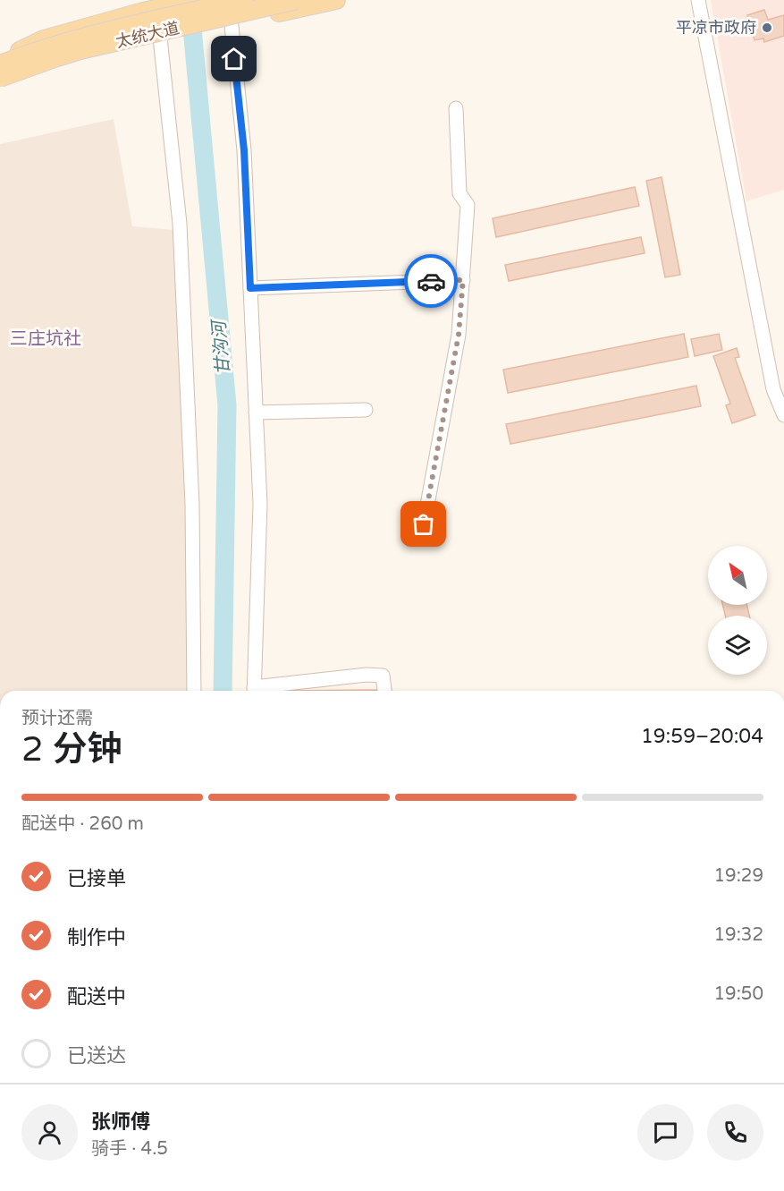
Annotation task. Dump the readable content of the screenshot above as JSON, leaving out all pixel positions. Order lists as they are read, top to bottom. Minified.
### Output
{"streets":{"main road":["太统大道"]},"districts":["三庄坑社"],"water":["甘沟河"],"places":["平凉市政府"],"north":"top left","page":{"heading":["2 分钟","预计还需","19:59–20:04"],"panel":["张师傅","骑手 · 4.5"],"bar":"配送中 · 260 m","list":[["已接单","19:29"],["制作中","19:32"],["配送中","19:50"],"已送达"]}}
